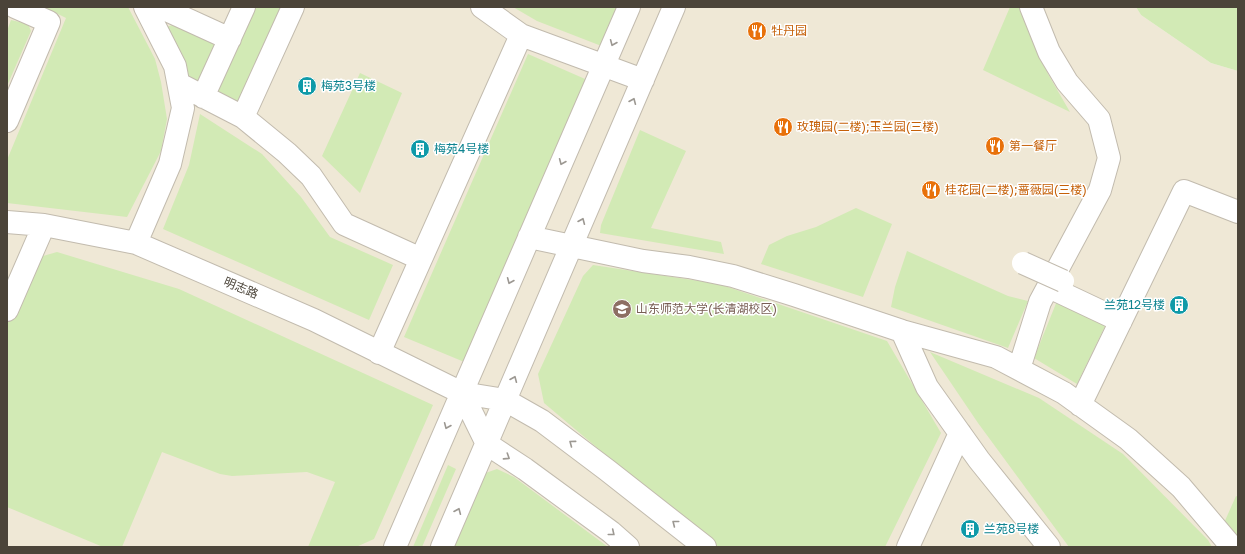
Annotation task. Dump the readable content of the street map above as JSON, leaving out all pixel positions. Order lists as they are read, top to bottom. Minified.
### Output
{"streets":{"street":["明志路"]},"places":{"restaurant":["牡丹园","玫瑰园(二楼);玉兰园(三楼)","第一餐厅","桂花园(二楼);蔷薇园(三楼)"],"building":["梅苑3号楼","梅苑4号楼","兰苑12号楼","兰苑8号楼"],"school or university":["山东师范大学(长清湖校区)"]}}
